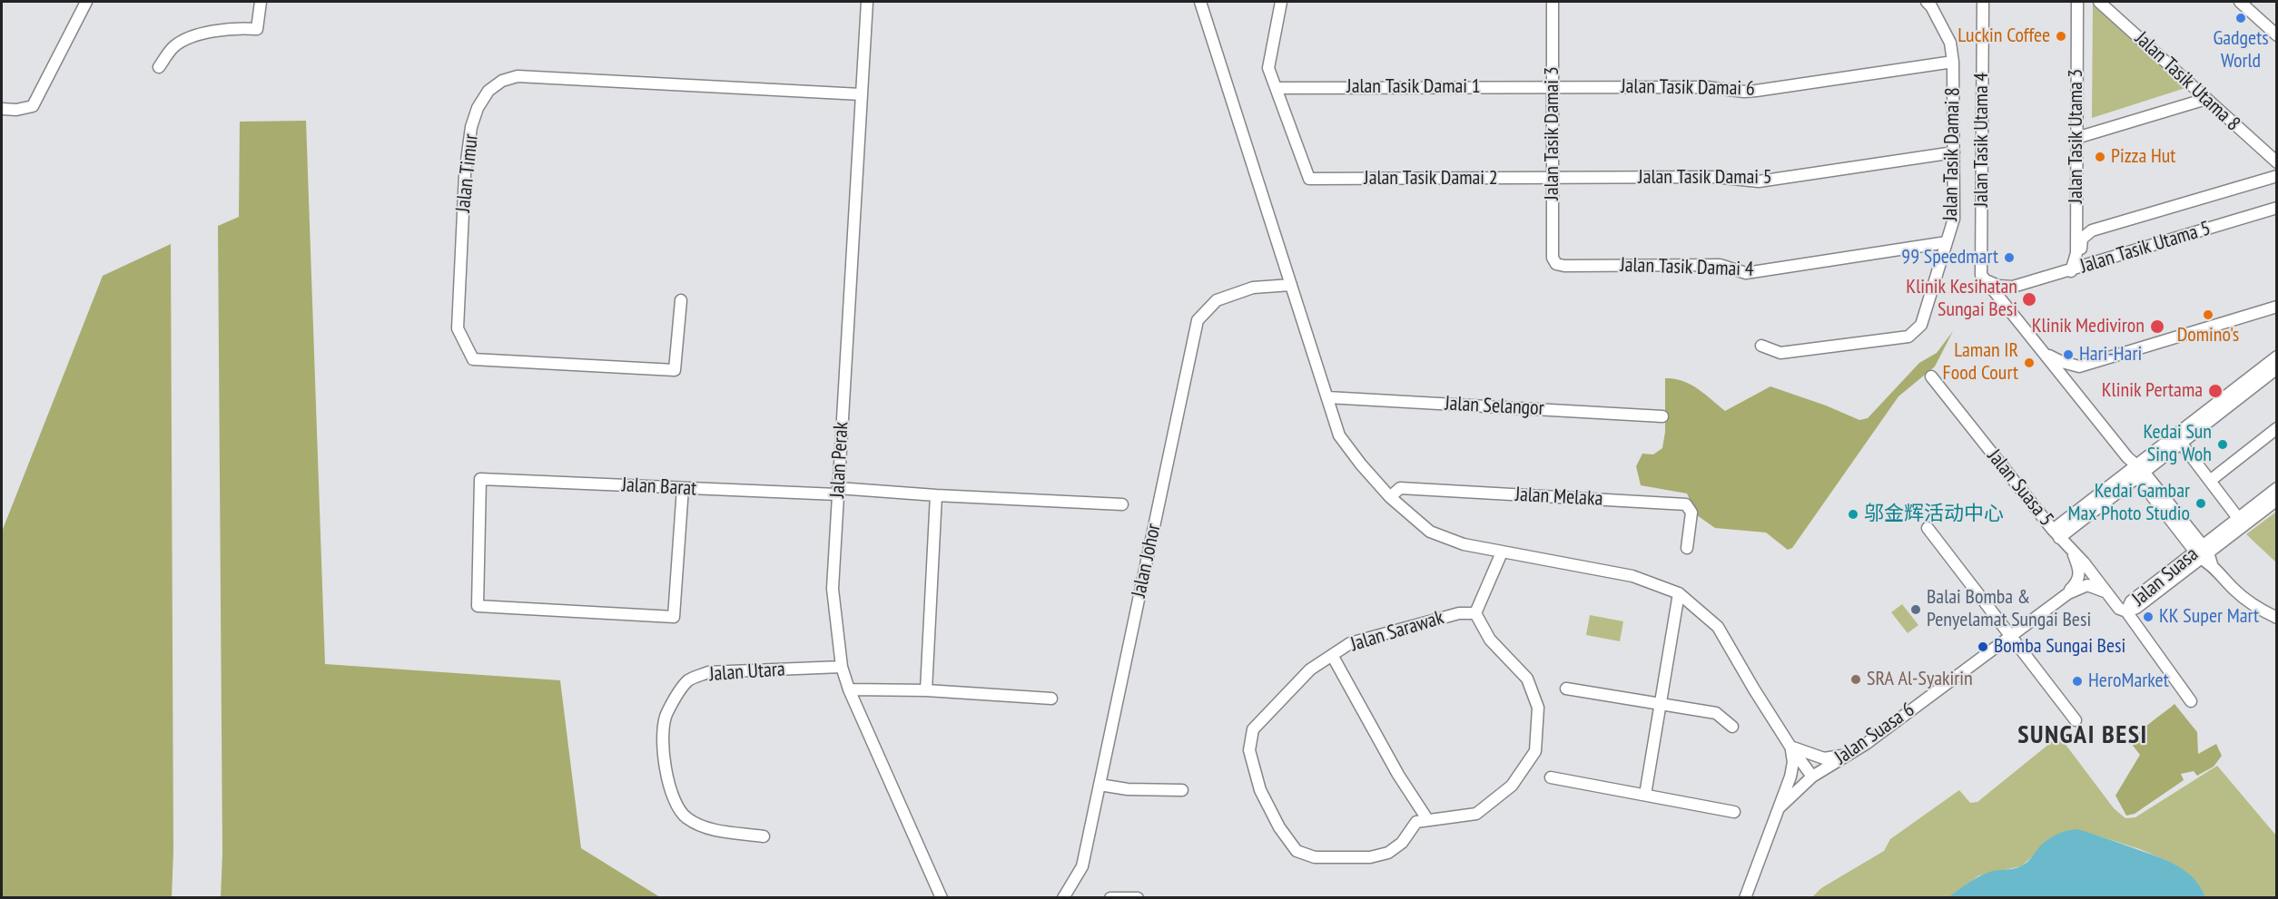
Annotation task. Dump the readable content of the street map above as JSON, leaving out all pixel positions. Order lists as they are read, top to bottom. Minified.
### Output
{"streets":{"street":["Jalan Tasik Utama 8","Jalan Tasik Damai 1","Jalan Tasik Damai 6","Jalan Tasik Damai 3","Jalan Tasik Utama 3","Jalan Tasik Utama 4","Jalan Tasik Damai 8","Jalan Timur","Jalan Tasik Damai 5","Jalan Tasik Damai 2","Jalan Tasik Utama 5","Jalan Tasik Damai 4","Jalan Selangor","Jalan Perak","Jalan Barat","Jalan Suasa 5","Jalan Melaka","Jalan Johor","Jalan Suasa","Jalan Sarawak","Jalan Utara","Jalan Suasa 6"]},"crossings":[["Jalan Tasik Damai 1","Jalan Tasik Damai 6"],["Jalan Tasik Damai 1","Jalan Tasik Damai 3"],["Jalan Tasik Damai 1","Jalan Tasik Damai 2"],["Jalan Tasik Damai 6","Jalan Tasik Damai 3"],["Jalan Tasik Damai 6","Jalan Tasik Damai 8"],["Jalan Tasik Damai 3","Jalan Tasik Damai 5"],["Jalan Tasik Damai 3","Jalan Tasik Damai 2"],["Jalan Tasik Damai 3","Jalan Tasik Damai 4"],["Jalan Tasik Utama 3","Jalan Tasik Utama 5"],["Jalan Tasik Utama 4","Jalan Tasik Utama 5"],["Jalan Tasik Damai 8","Jalan Tasik Damai 5"],["Jalan Tasik Damai 8","Jalan Tasik Damai 4"],["Jalan Timur","Jalan Perak"],["Jalan Tasik Damai 5","Jalan Tasik Damai 2"],["Jalan Perak","Jalan Barat"],["Jalan Perak","Jalan Utara"],["Jalan Suasa 5","Jalan Suasa"],["Jalan Suasa 5","Jalan Suasa 6"]],"districts":["SUNGAI BESI"],"places":["Gadgets World","Luckin Coffee","Pizza Hut","99 Speedmart","Klinik Kesihatan Sungai Besi","Domino's","Klinik Mediviron","Hari-Hari","Laman IR Food Court","Klinik Pertama","Kedai Sun Sing Woh","Kedai Gambar Max Photo Studio","邬金辉活动中心","Balai Bomba & Penyelamat Sungai Besi","KK Super Mart","Bomba Sungai Besi","SRA Al-Syakirin","HeroMarket"]}
